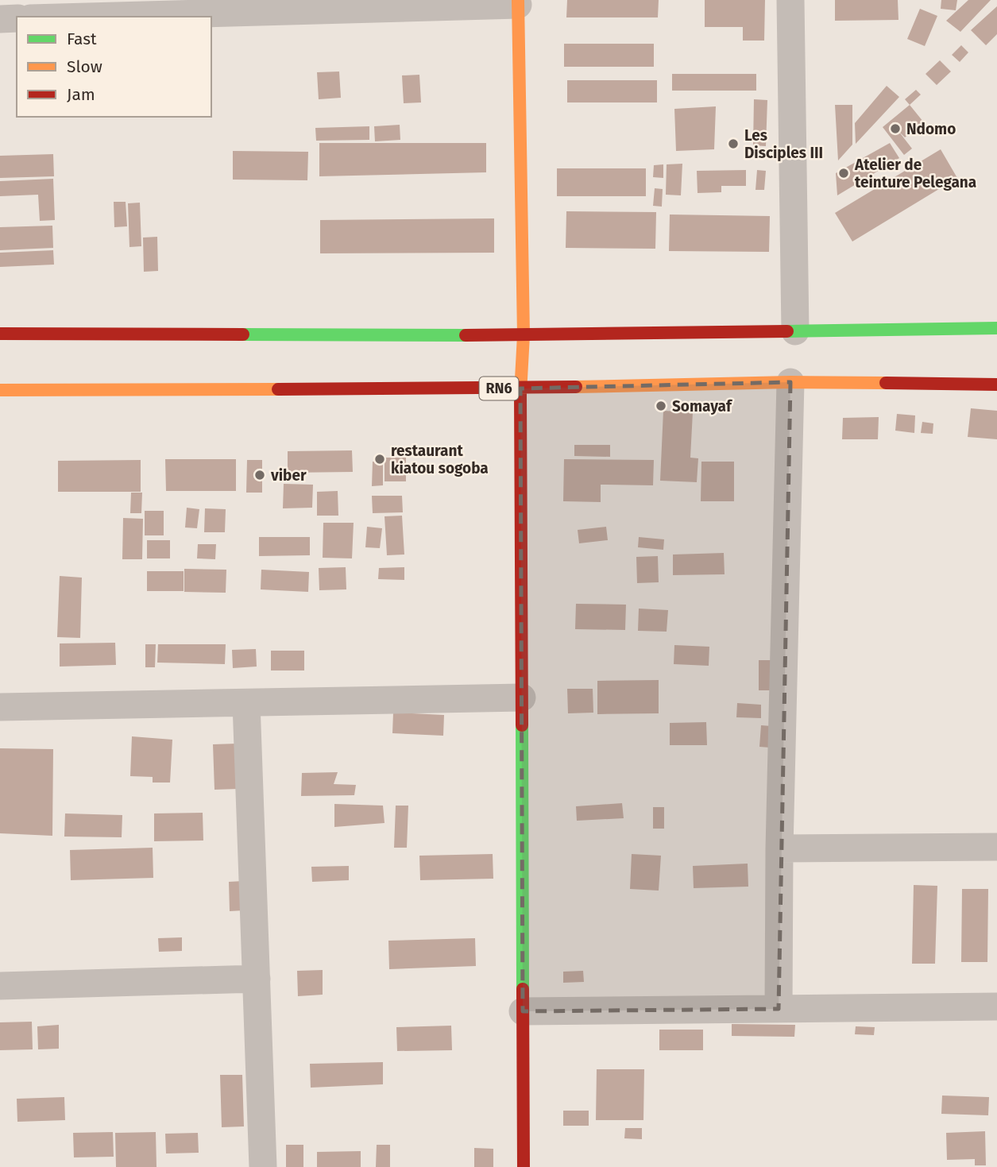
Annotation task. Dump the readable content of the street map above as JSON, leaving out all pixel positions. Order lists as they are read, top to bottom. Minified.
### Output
{"streets":{"main road":["RN6"]},"places":["Ndomo","Les Disciples III","Atelier de teinture Pelegana","Somayaf","restaurant kiatou sogoba","viber"],"legend":["Fast","Slow","Jam"]}
